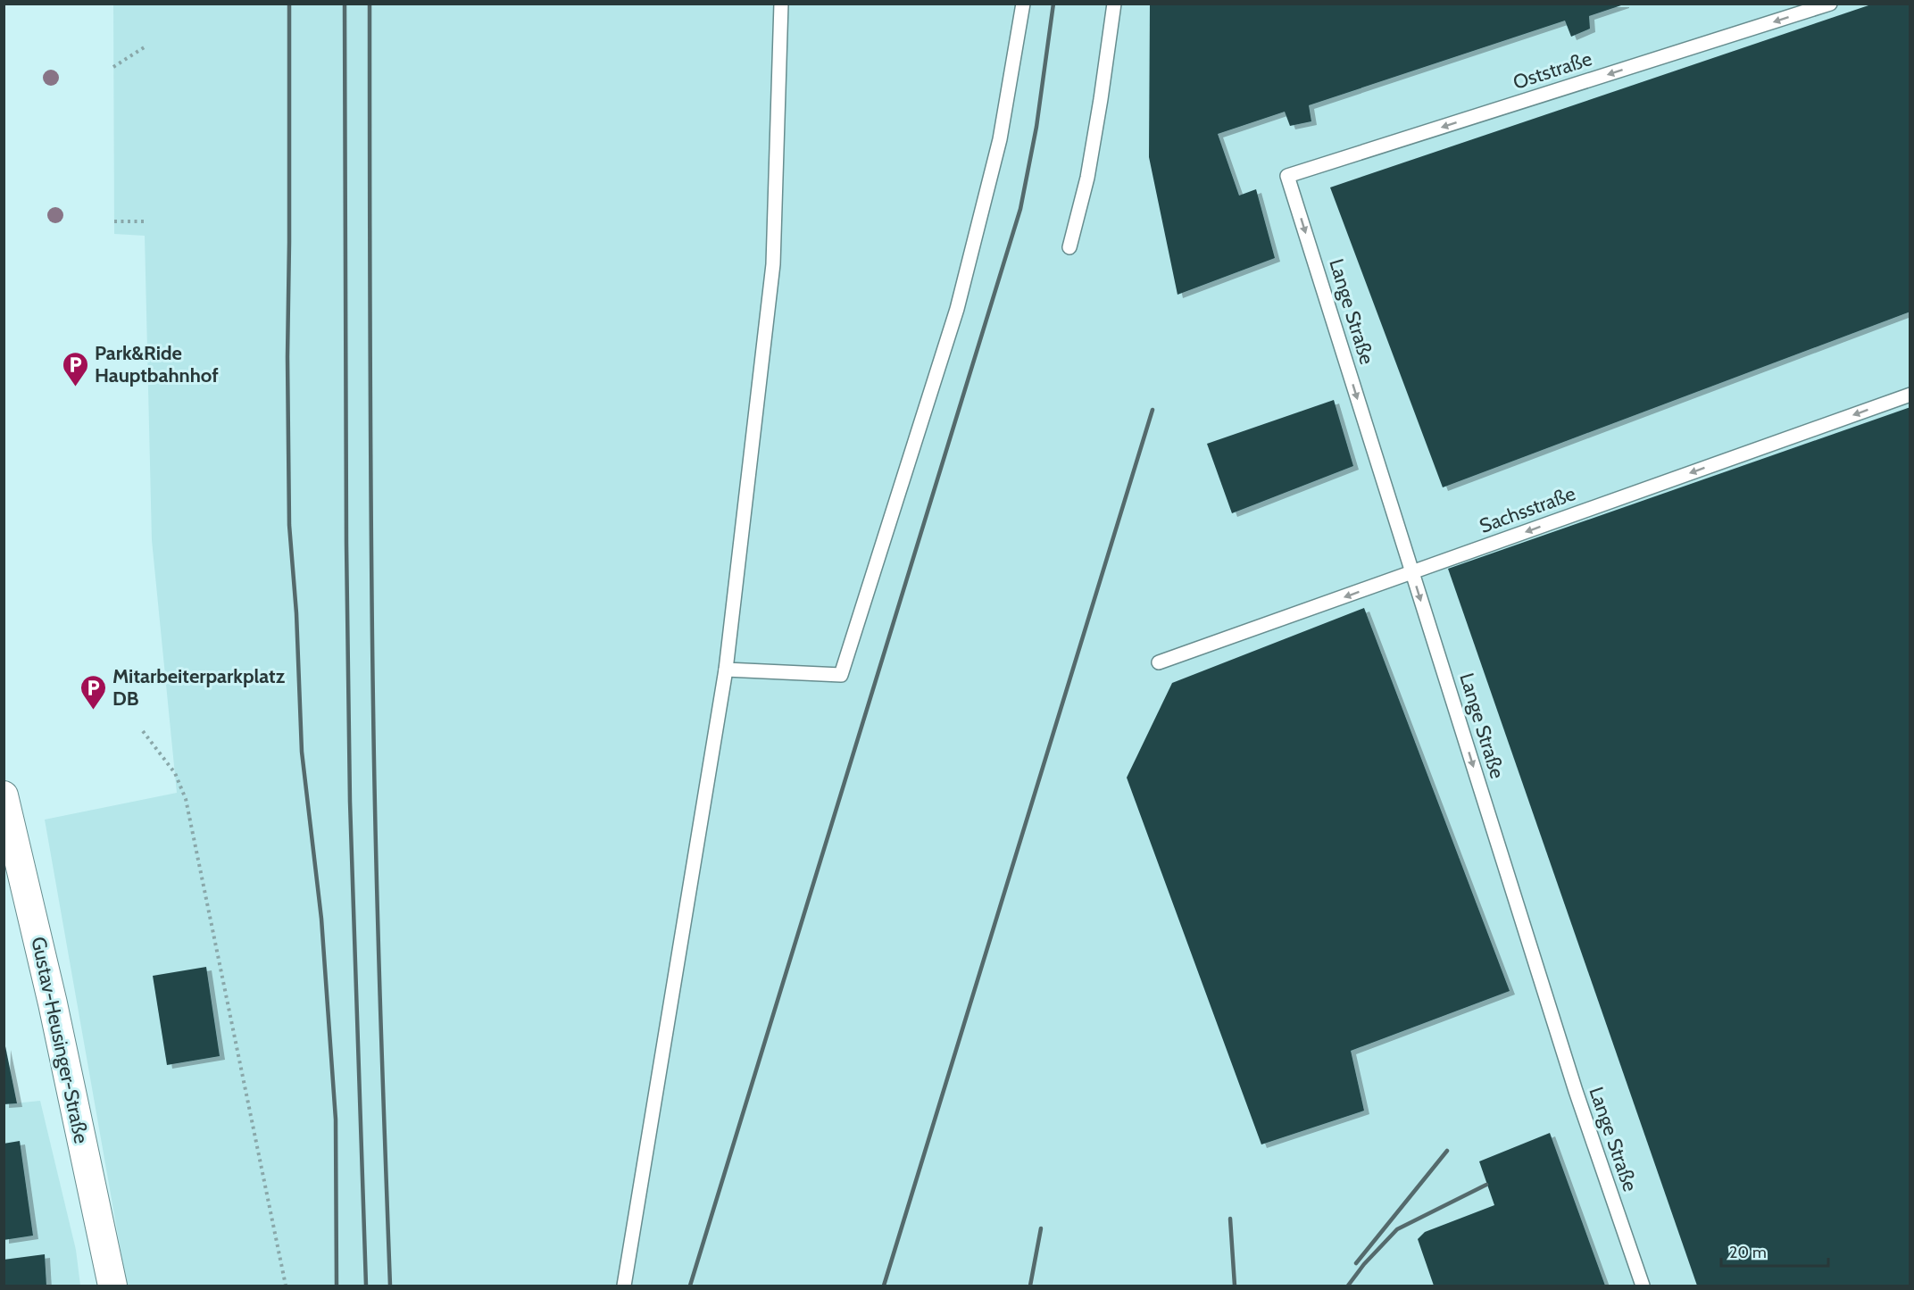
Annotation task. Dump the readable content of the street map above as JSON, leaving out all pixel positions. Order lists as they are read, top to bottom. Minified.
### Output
{"streets":{"street":["Gustav-Heusinger-Straße"],"lane":["Oststraße","Lange Straße","Sachsstraße"]},"crossings":[["Oststraße","Lange Straße"],["Lange Straße","Sachsstraße"]],"one_way":["Oststraße","Lange Straße","Sachsstraße"],"places":{"parking":["Park&Ride Hauptbahnhof","Mitarbeiterparkplatz DB"]},"scale_bar":"20 m"}
